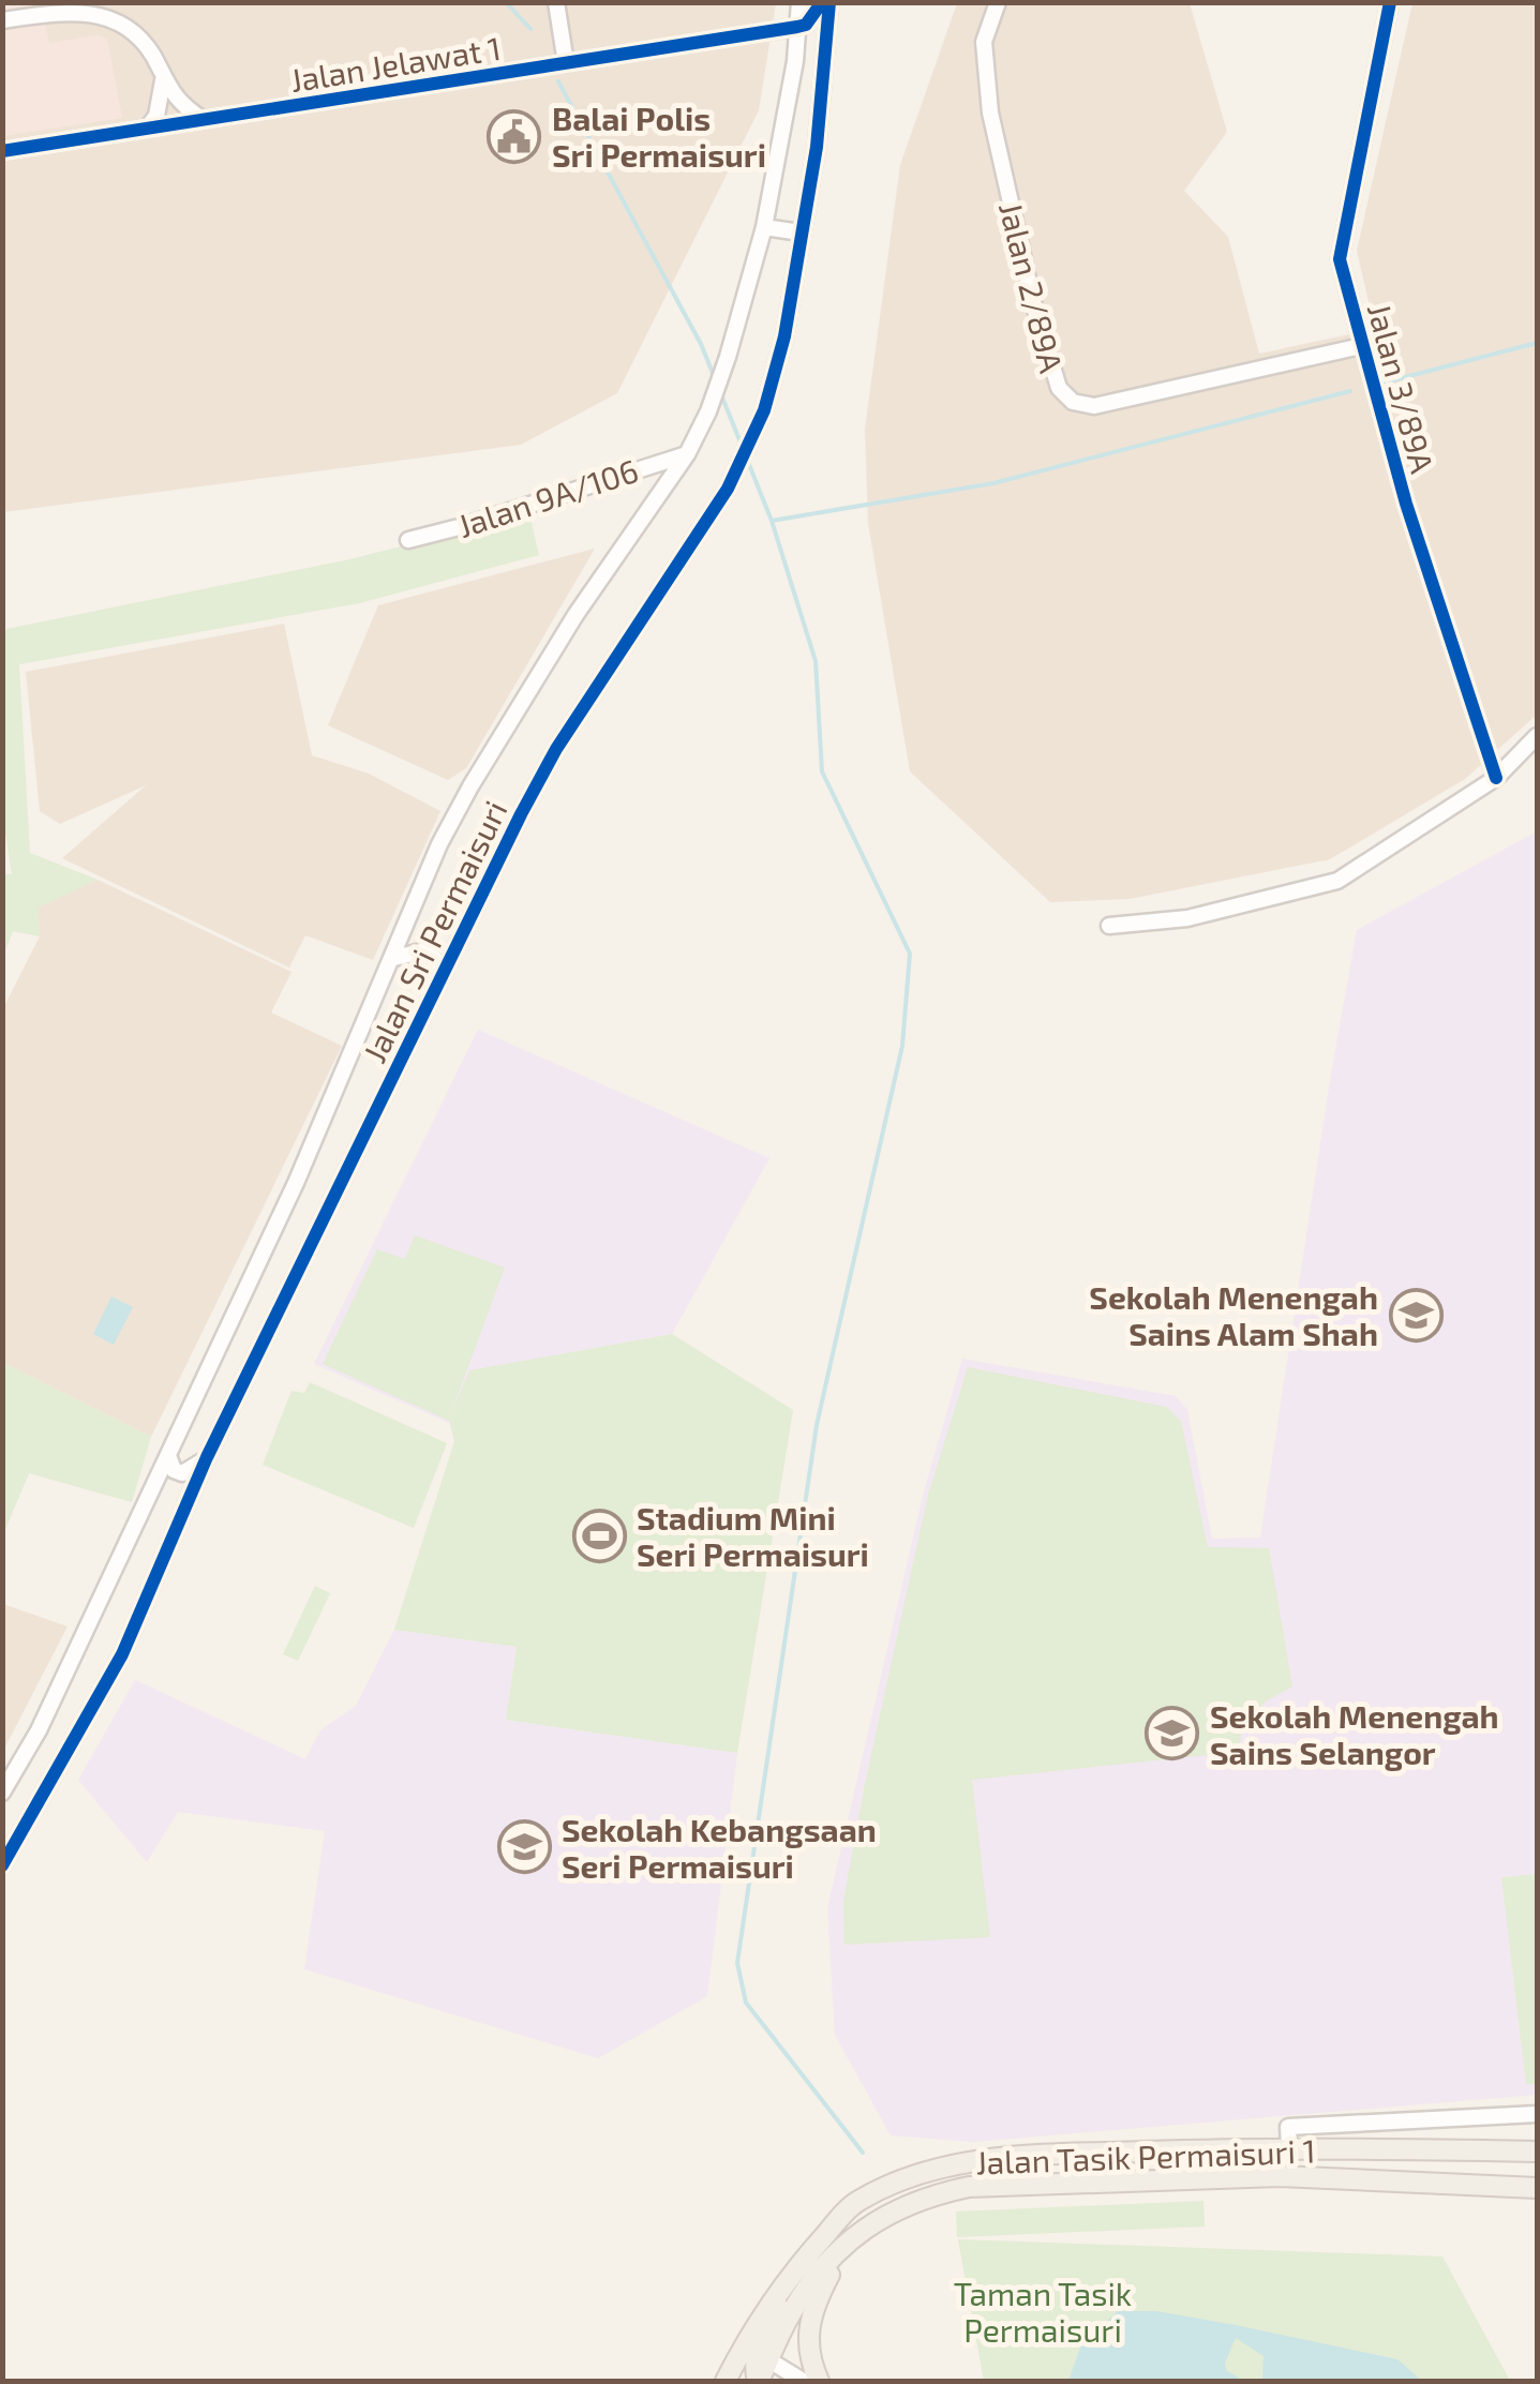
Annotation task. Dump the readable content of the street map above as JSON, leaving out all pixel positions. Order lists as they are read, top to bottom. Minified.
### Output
{"streets":{"main road":["Jalan Tasik Permaisuri 1"],"street":["Jalan Jelawat 1","Jalan 2/89A","Jalan 3/89A","Jalan 9A/106","Jalan Sri Permaisuri"]},"crossings":[["Jalan Jelawat 1","Jalan Sri Permaisuri"],["Jalan 2/89A","Jalan 3/89A"],["Jalan 9A/106","Jalan Sri Permaisuri"]],"parks":["Taman Tasik Permaisuri"],"places":{"public building":["Balai Polis Sri Permaisuri"],"school or university":["Sekolah Menengah Sains Alam Shah","Sekolah Menengah Sains Selangor","Sekolah Kebangsaan Seri Permaisuri"],"sports":["Stadium Mini Seri Permaisuri"]}}
